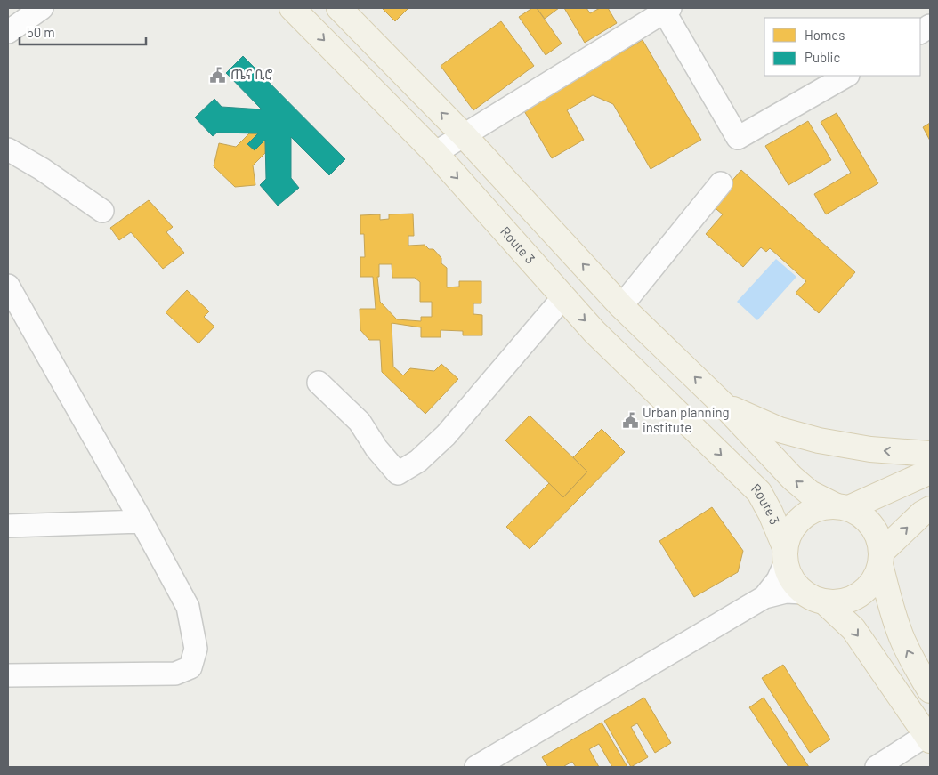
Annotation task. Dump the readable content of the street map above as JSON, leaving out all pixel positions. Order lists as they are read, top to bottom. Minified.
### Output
{"streets":{"main road":["Route 3"]},"places":{"public building":["ጤና ቢሮ","Urban planning institute"]},"legend":["Homes","Public"],"scale_bar":"50 m"}
